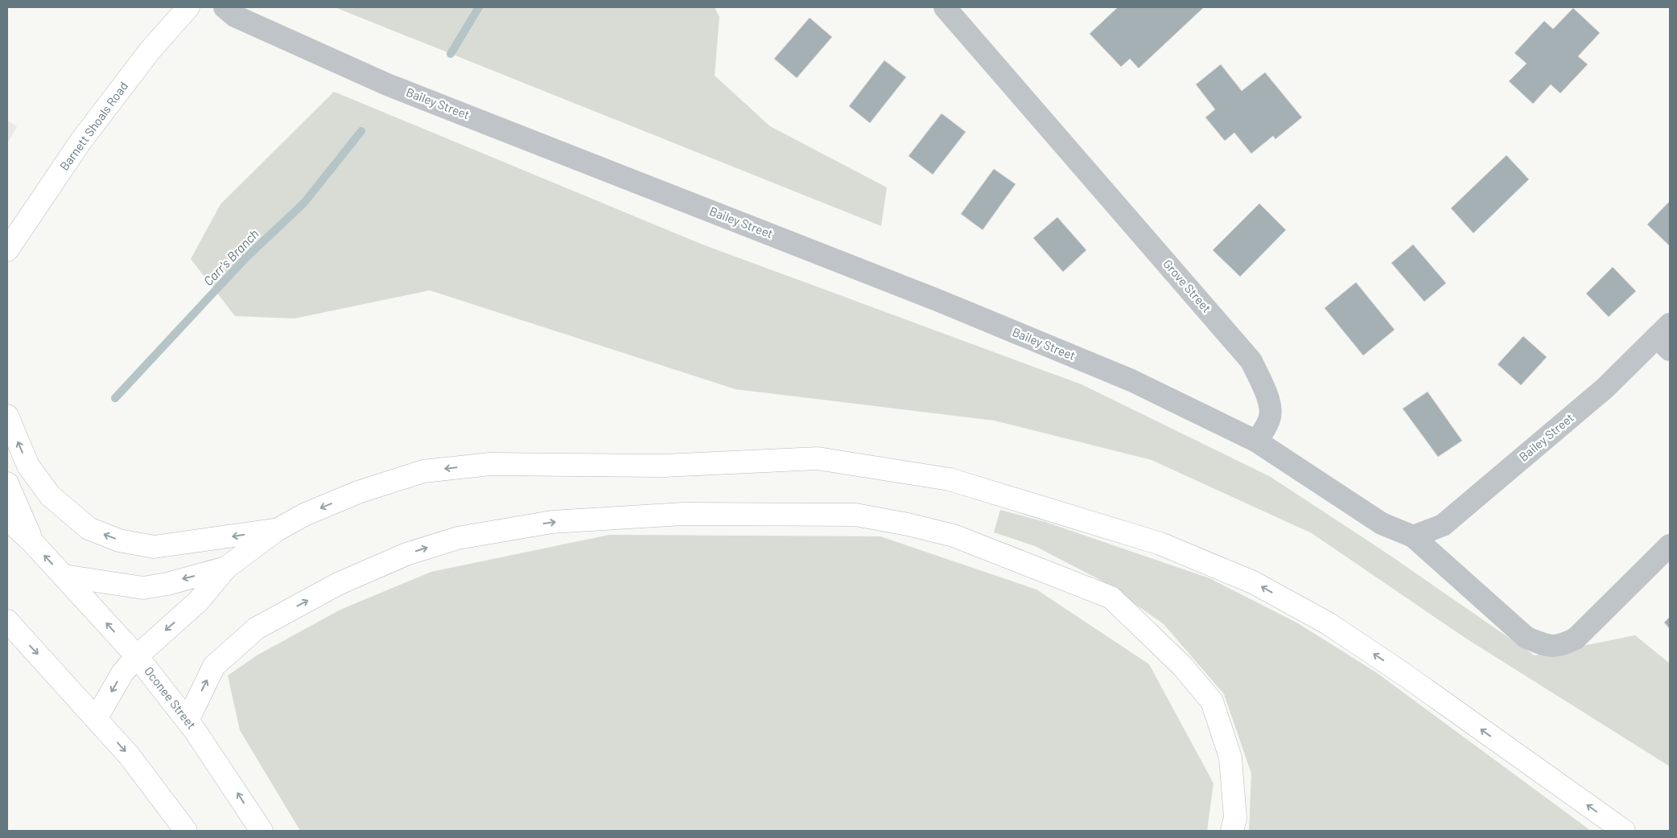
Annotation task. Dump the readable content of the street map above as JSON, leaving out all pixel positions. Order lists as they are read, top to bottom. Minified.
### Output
{"streets":{"main road":["Barnett Shoals Road","Oconee Street"],"street":["Bailey Street","Grove Street"]},"crossings":[["Bailey Street","Grove Street"]],"water":["Carr's Branch"]}
